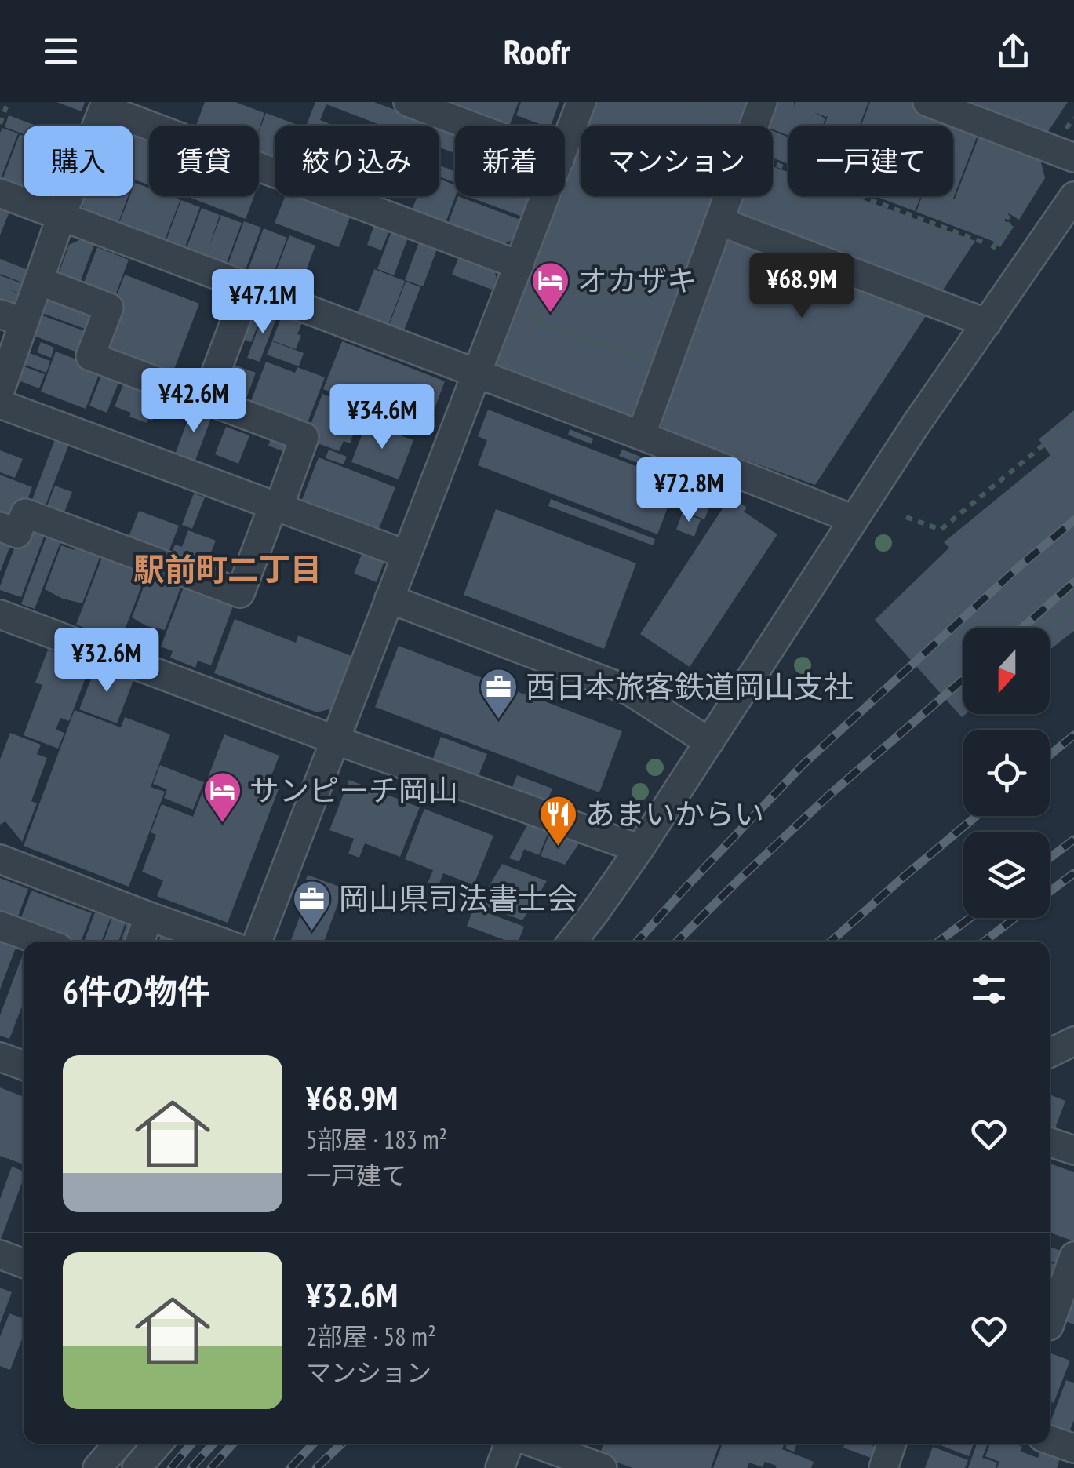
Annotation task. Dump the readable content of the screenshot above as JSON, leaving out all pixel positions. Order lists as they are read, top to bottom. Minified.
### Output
{"districts":["駅前町二丁目"],"places":{"hotel":["オカザキ","サンピーチ岡山"],"office":["西日本旅客鉄道岡山支社","岡山県司法書士会"],"restaurant":["あまいからい"]},"north":"bottom","page":{"header":"Roofr","chip":["購入","賃貸","絞り込み","新着","マンション","一戸建て"],"price":["¥68.9M","¥47.1M","¥42.6M","¥34.6M","¥72.8M","¥32.6M"],"heading":"6件の物件","list":[{"name":"¥68.9M","note":"5部屋 · 183 m² · 一戸建て"},{"name":"¥32.6M","note":"2部屋 · 58 m² · マンション"}]}}
